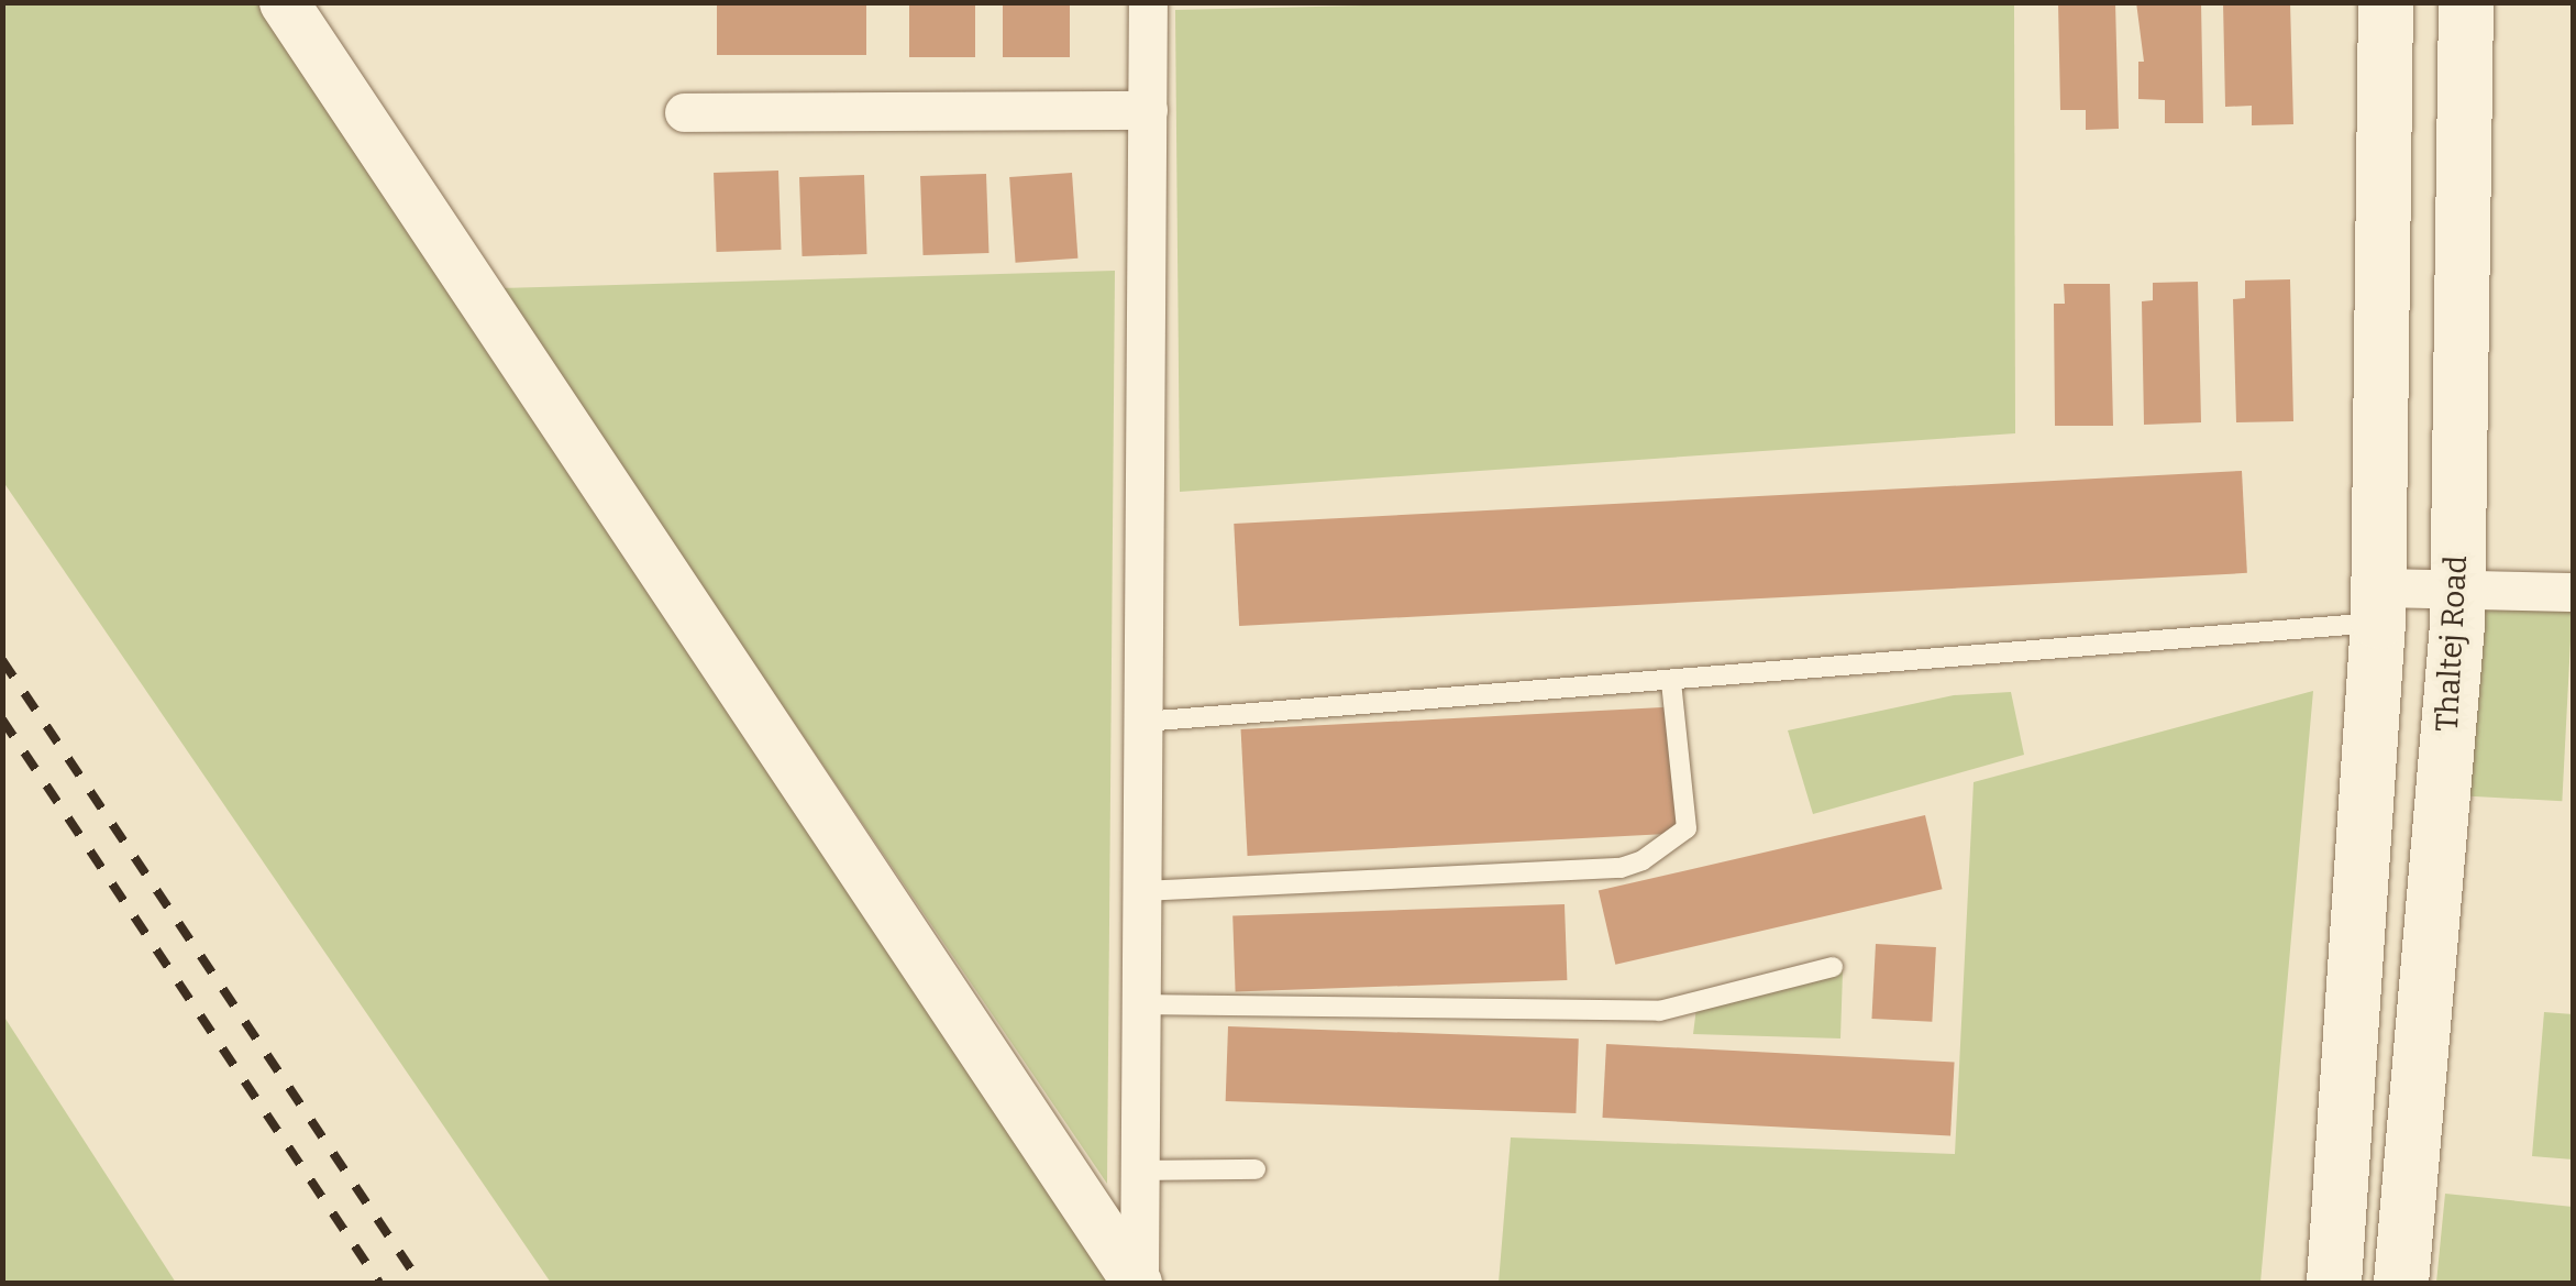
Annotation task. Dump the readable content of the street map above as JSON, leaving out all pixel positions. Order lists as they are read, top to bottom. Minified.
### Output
{"streets":{"main road":["Thaltej Road"]}}
